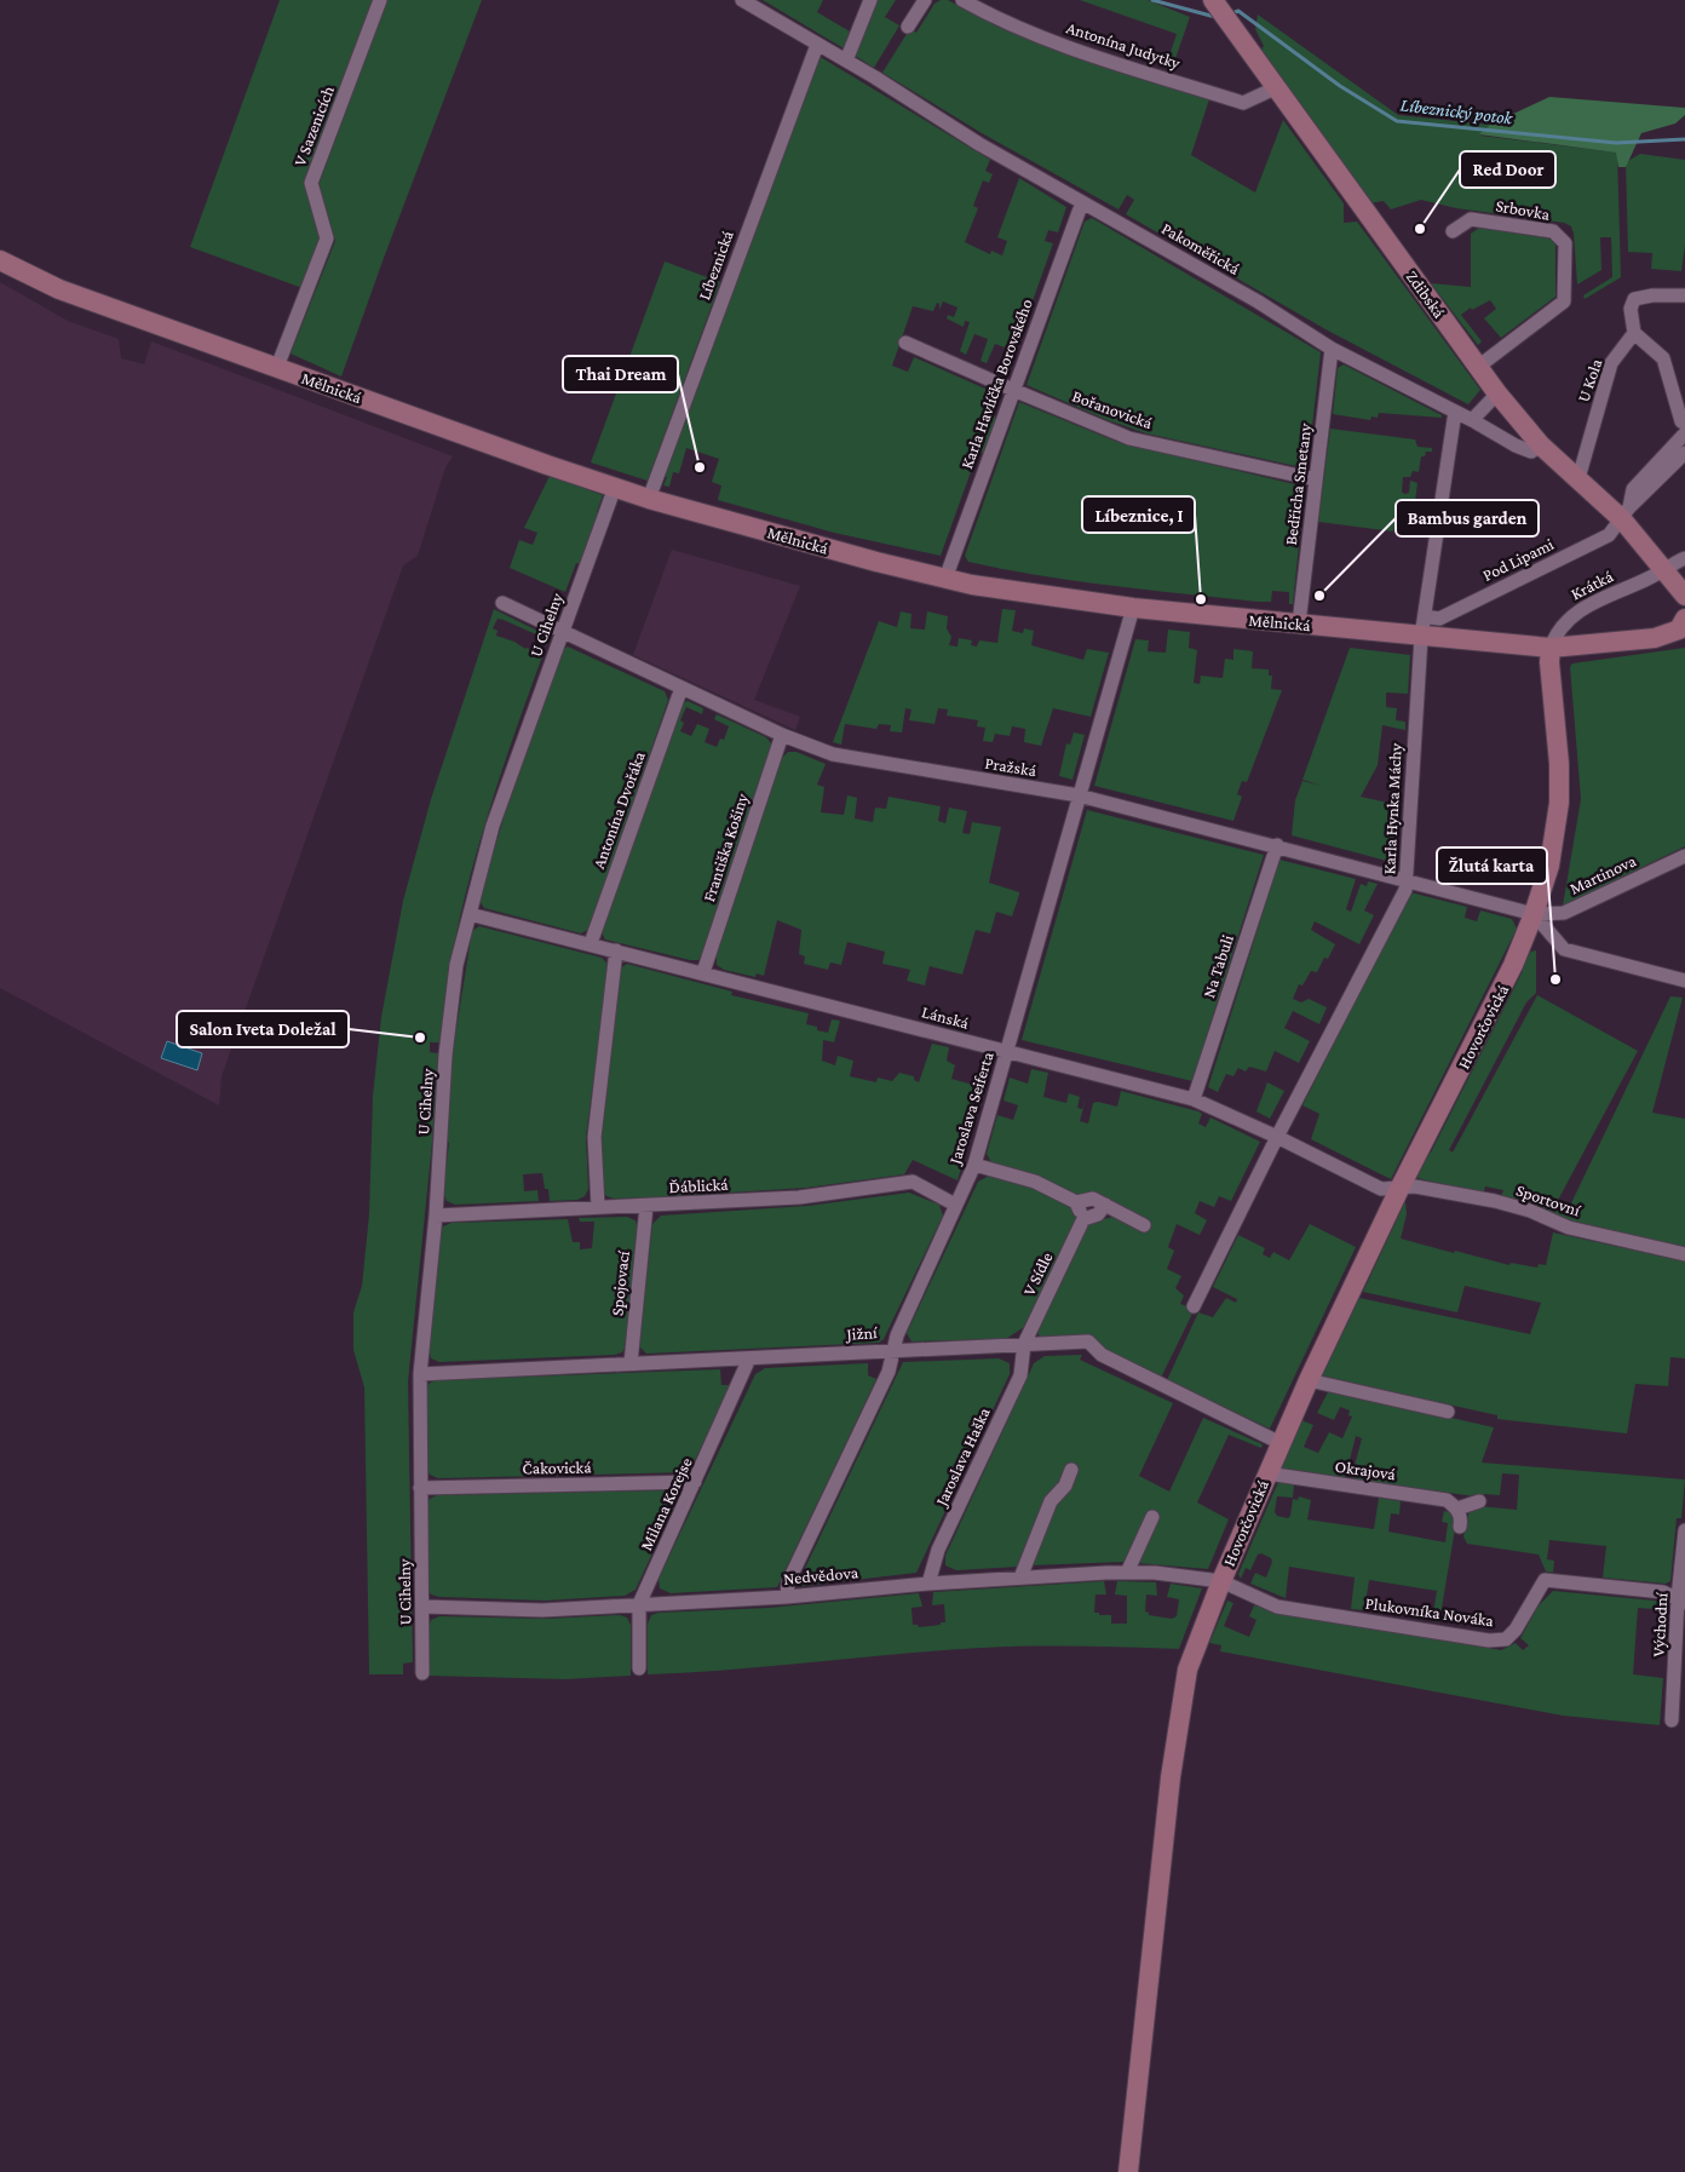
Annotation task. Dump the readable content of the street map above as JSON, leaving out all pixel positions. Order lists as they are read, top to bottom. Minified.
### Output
{"streets":{"main road":["Zdibská","Mělnická","Hovorčovická"],"street":["Antonína Judytky","V Sazenicích","Srbovka","Pakoměřická","Líbeznická","U Kola","Karla Havlíčka Borovského","Bořanovická","Bedřicha Smetany","Pod Lipami","Krátká","U Cihelny","Pražská","Karla Hynka Máchy","Antonína Dvořáka","Františka Košiny","Martinova","Na Tabuli","Lánská","Jaroslava Seiferta","Ďáblická","Sportovní","V Sídle","Spojovací","Jižní","Jaroslava Haška","Čakovická","Okrajová","Milana Korejse","Nedvědova","Plukovníka Nováka","Východní"]},"crossings":[["Antonína Judytky","Zdibská"],["V Sazenicích","Mělnická"],["Srbovka","Zdibská"],["Pakoměřická","Líbeznická"],["Pakoměřická","Zdibská"],["Pakoměřická","Karla Havlíčka Borovského"],["Pakoměřická","Bedřicha Smetany"],["Pakoměřická","Karla Hynka Máchy"],["Líbeznická","Mělnická"],["Zdibská","U Kola"],["Zdibská","Pod Lipami"],["Zdibská","Krátká"],["Karla Havlíčka Borovského","Mělnická"],["Karla Havlíčka Borovského","Bořanovická"],["Mělnická","Bedřicha Smetany"],["Mělnická","Krátká"],["Mělnická","U Cihelny"],["Mělnická","Karla Hynka Máchy"],["Mělnická","Hovorčovická"],["Mělnická","Jaroslava Seiferta"],["Bořanovická","Bedřicha Smetany"],["Pod Lipami","Karla Hynka Máchy"],["Krátká","Hovorčovická"],["U Cihelny","Pražská"],["U Cihelny","Lánská"],["U Cihelny","Ďáblická"],["U Cihelny","Jižní"],["U Cihelny","Čakovická"],["U Cihelny","Nedvědova"],["Pražská","Karla Hynka Máchy"],["Pražská","Antonína Dvořáka"],["Pražská","Františka Košiny"],["Pražská","Martinova"],["Pražská","Na Tabuli"],["Pražská","Hovorčovická"],["Pražská","Jaroslava Seiferta"],["Karla Hynka Máchy","Lánská"],["Antonína Dvořáka","Lánská"],["Františka Košiny","Lánská"],["Martinova","Hovorčovická"],["Na Tabuli","Lánská"],["Lánská","Hovorčovická"],["Lánská","Jaroslava Seiferta"],["Lánská","Sportovní"],["Hovorčovická","Sportovní"],["Hovorčovická","Jižní"],["Hovorčovická","Okrajová"],["Hovorčovická","Nedvědova"],["Hovorčovická","Plukovníka Nováka"],["Jaroslava Seiferta","Ďáblická"],["Jaroslava Seiferta","Jižní"],["Jaroslava Seiferta","Nedvědova"],["Ďáblická","Spojovací"],["V Sídle","Jižní"],["V Sídle","Jaroslava Haška"],["Spojovací","Jižní"],["Jižní","Jaroslava Haška"],["Jižní","Milana Korejse"],["Jaroslava Haška","Nedvědova"],["Čakovická","Milana Korejse"],["Milana Korejse","Nedvědova"],["Nedvědova","Plukovníka Nováka"],["Plukovníka Nováka","Východní"]],"water":["Líbeznický potok"],"places":["Red Door","Thai Dream","Bambus garden","Líbeznice, I","Žlutá karta","Salon Iveta Doležal"]}
